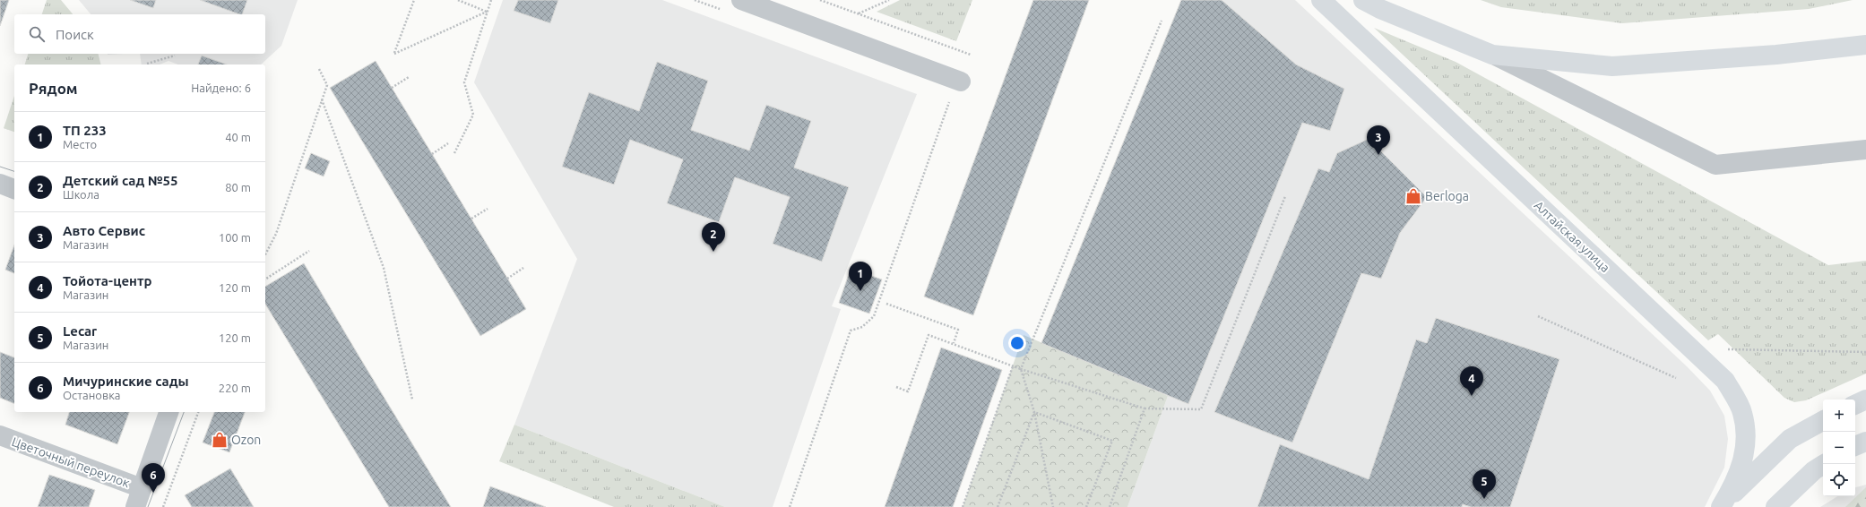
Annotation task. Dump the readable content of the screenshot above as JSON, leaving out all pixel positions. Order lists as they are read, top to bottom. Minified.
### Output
{"streets":{"main road":["Алтайская улица"],"street":["Цветочный переулок"]},"places":{"shop":["Berloga","Ozon"]},"page":{"search":"Поиск","heading":["Рядом","Найдено: 6"],"list":[{"mark":"1","name":"ТП 233","note":"Место","value":"40 m"},{"mark":"2","name":"Детский сад №55","note":"Школа","value":"80 m"},{"mark":"3","name":"Авто Сервис","note":"Магазин","value":"100 m"},{"mark":"4","name":"Тойота-центр","note":"Магазин","value":"120 m"},{"mark":"5","name":"Lecar","note":"Магазин","value":"120 m"},{"mark":"6","name":"Мичуринские сады","note":"Остановка","value":"220 m"}],"pins":["3","2","1","4","6","5"],"map_buttons":["+","−"]}}
